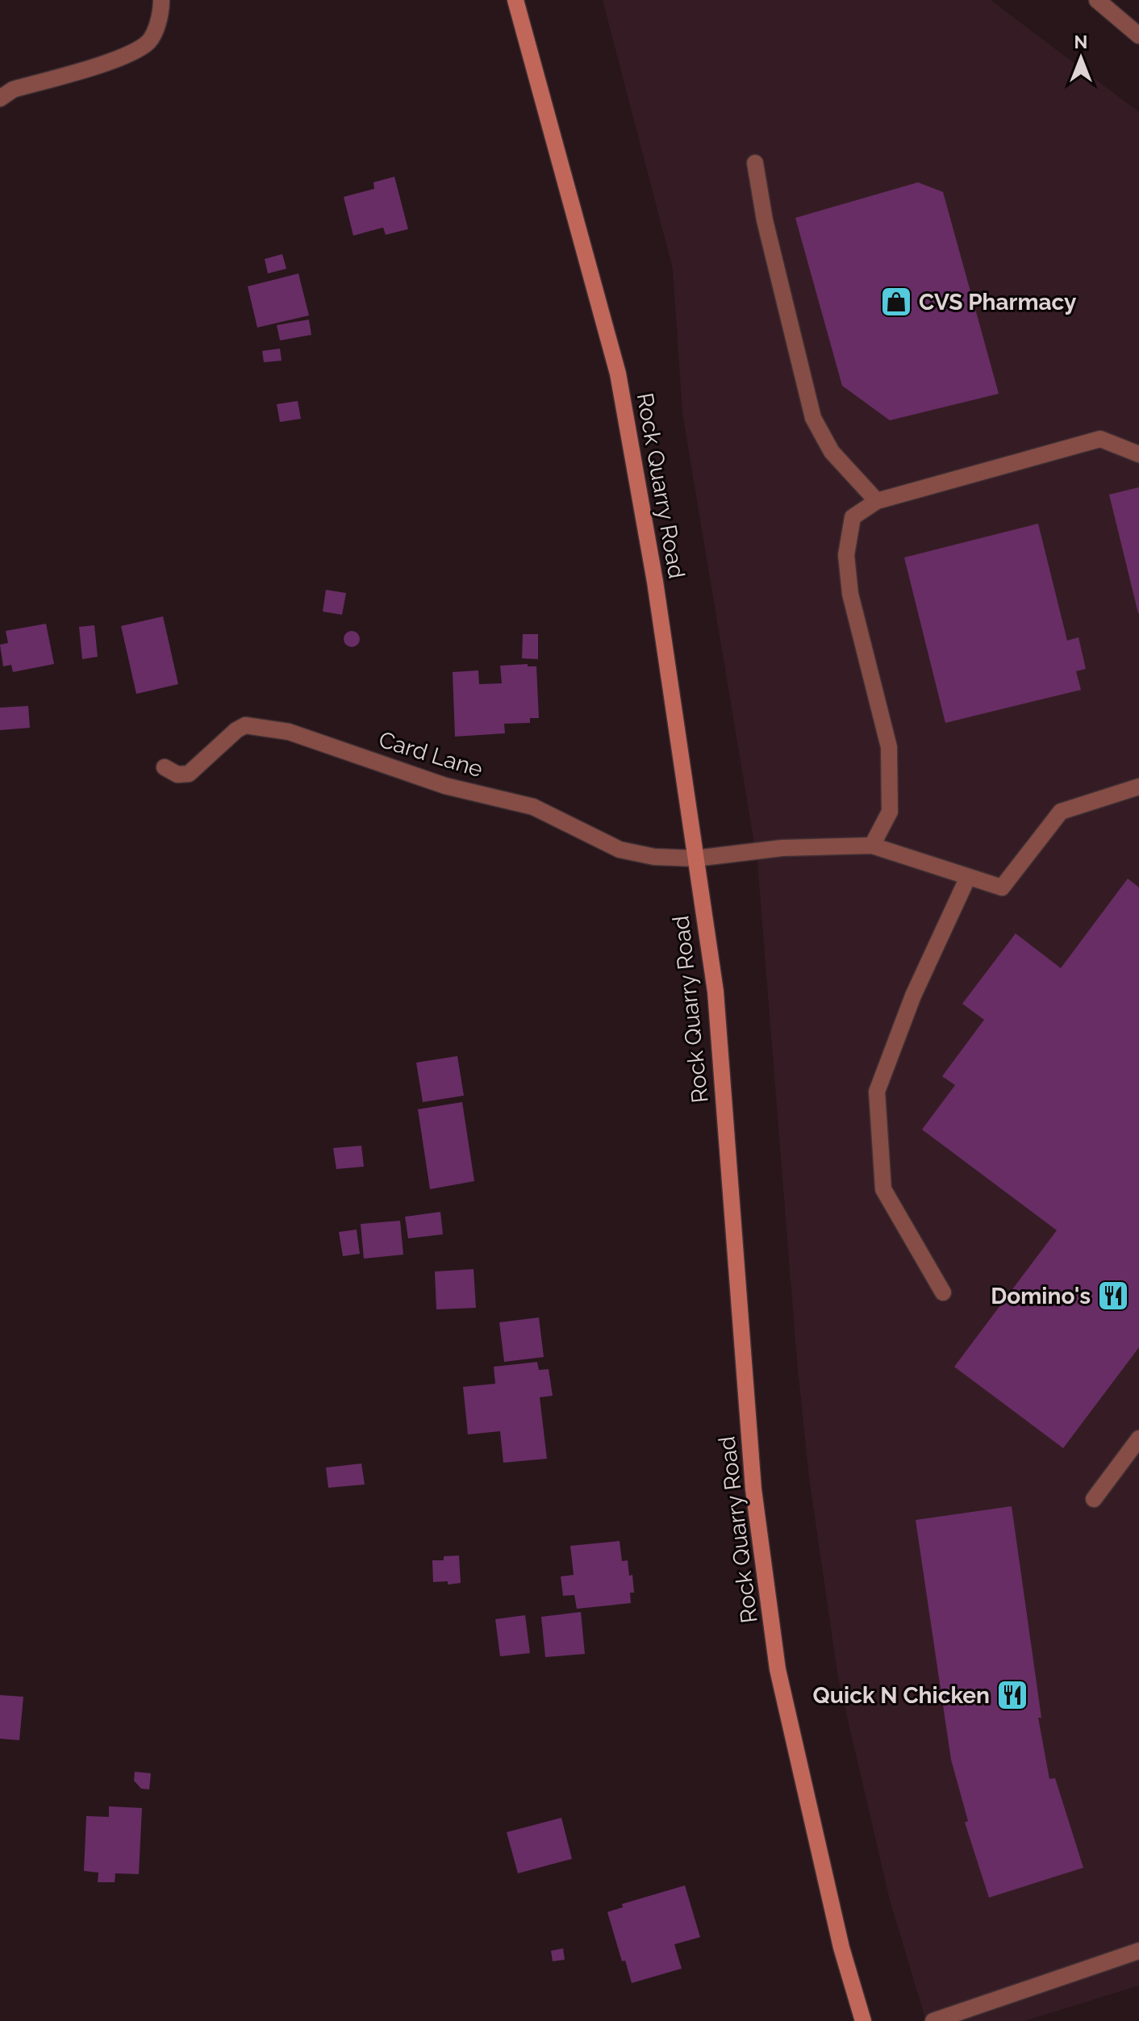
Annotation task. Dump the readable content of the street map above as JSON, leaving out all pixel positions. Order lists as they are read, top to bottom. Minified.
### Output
{"streets":{"main road":["Rock Quarry Road"],"street":["Card Lane"]},"crossings":[["Rock Quarry Road","Card Lane"]],"places":{"shop":["CVS Pharmacy"],"restaurant":["Domino's","Quick N Chicken"]},"north":"top"}
